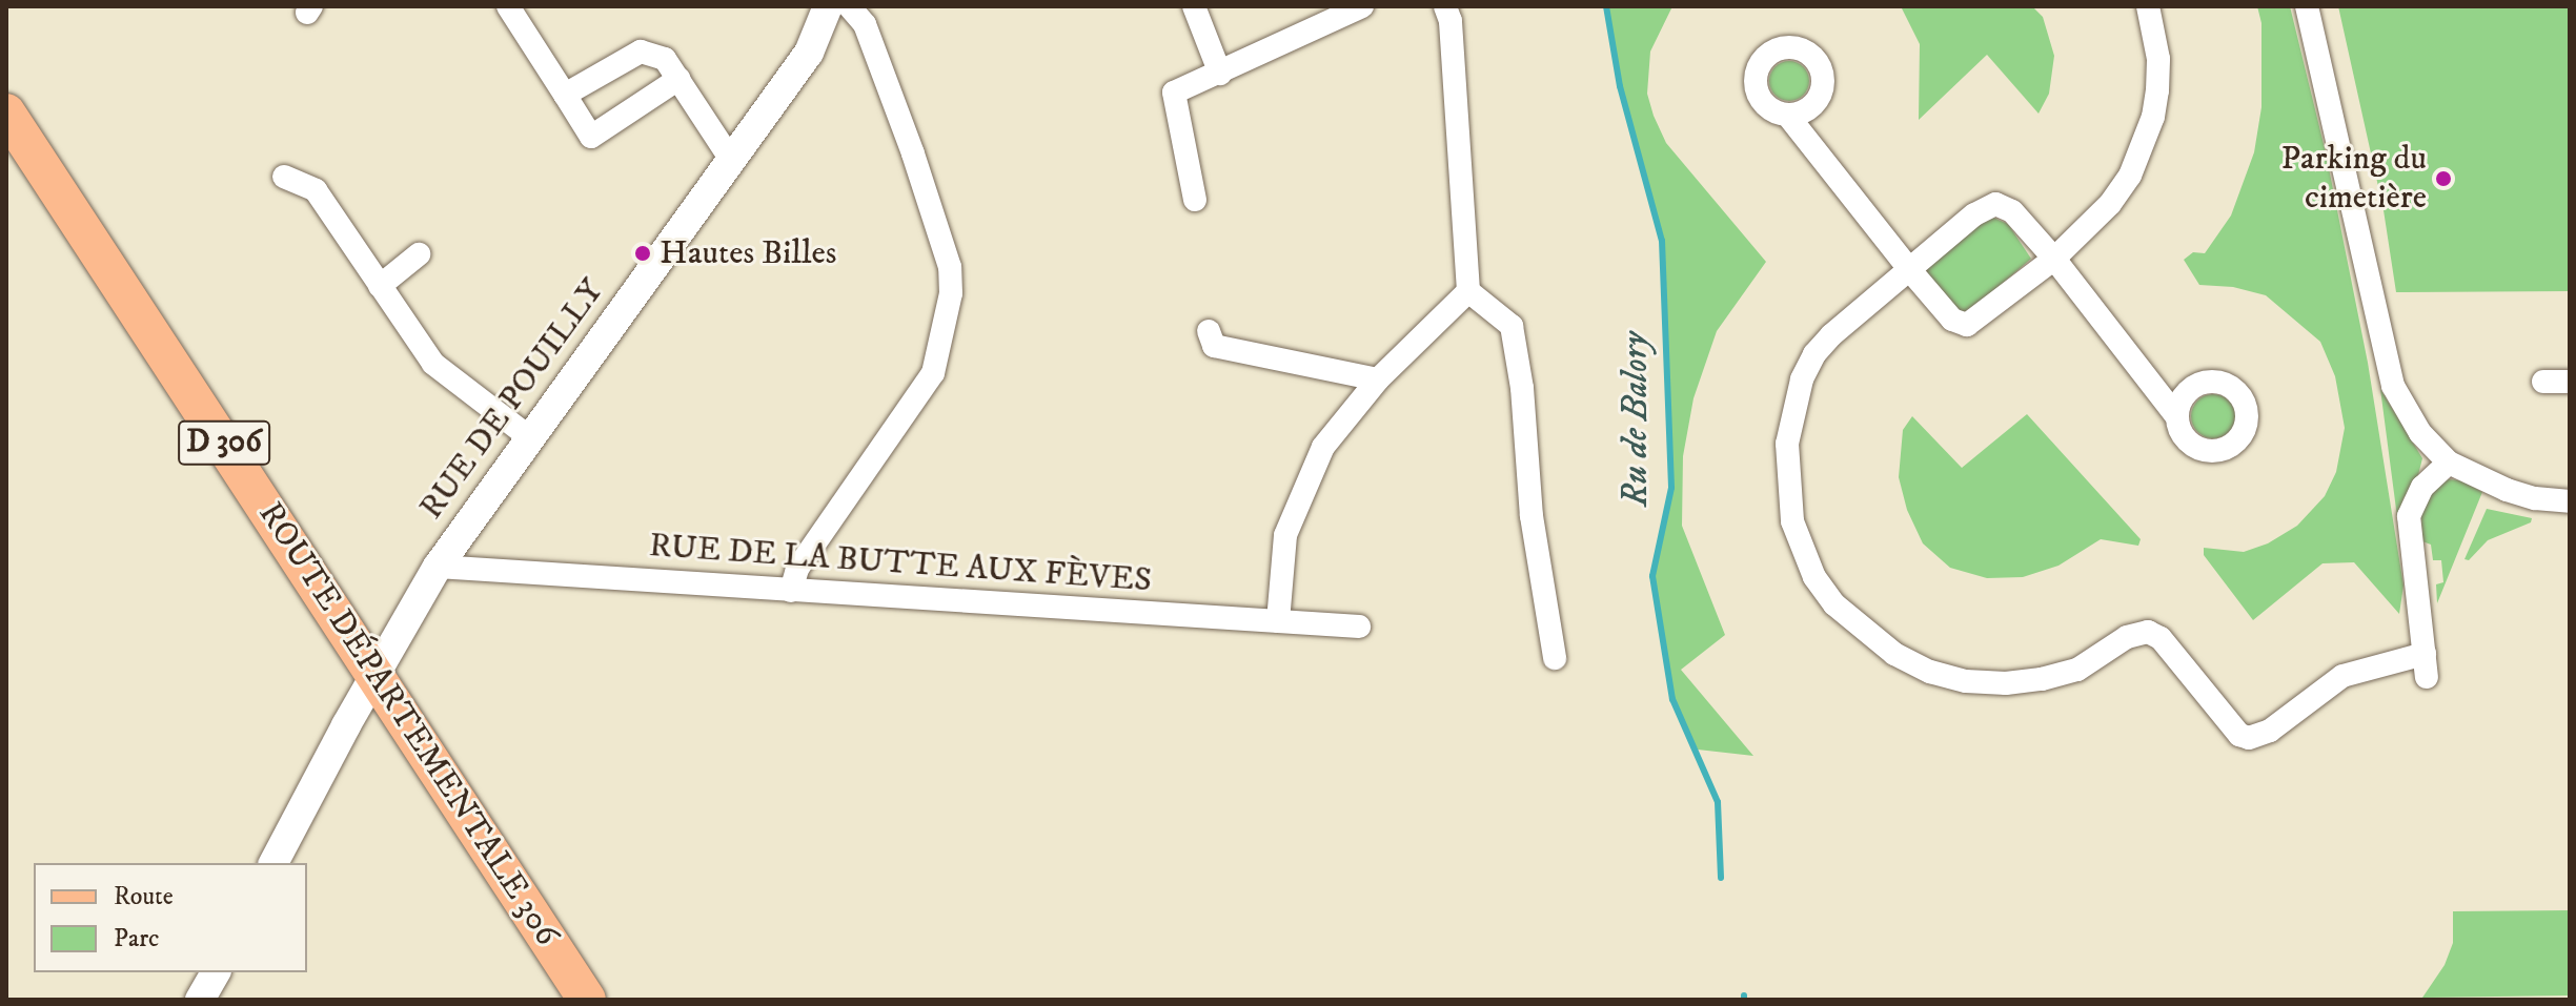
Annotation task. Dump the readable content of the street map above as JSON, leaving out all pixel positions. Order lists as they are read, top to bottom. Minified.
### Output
{"streets":{"main road":["D 306","ROUTE DÉPARTEMENTALE 306"],"street":["RUE DE POUILLY","RUE DE LA BUTTE AUX FÈVES"]},"crossings":[["RUE DE POUILLY","RUE DE LA BUTTE AUX FÈVES"],["RUE DE POUILLY","ROUTE DÉPARTEMENTALE 306"]],"water":["Ru de Balory"],"places":["Parking du cimetière","Hautes Billes"],"legend":["Route","Parc"]}
